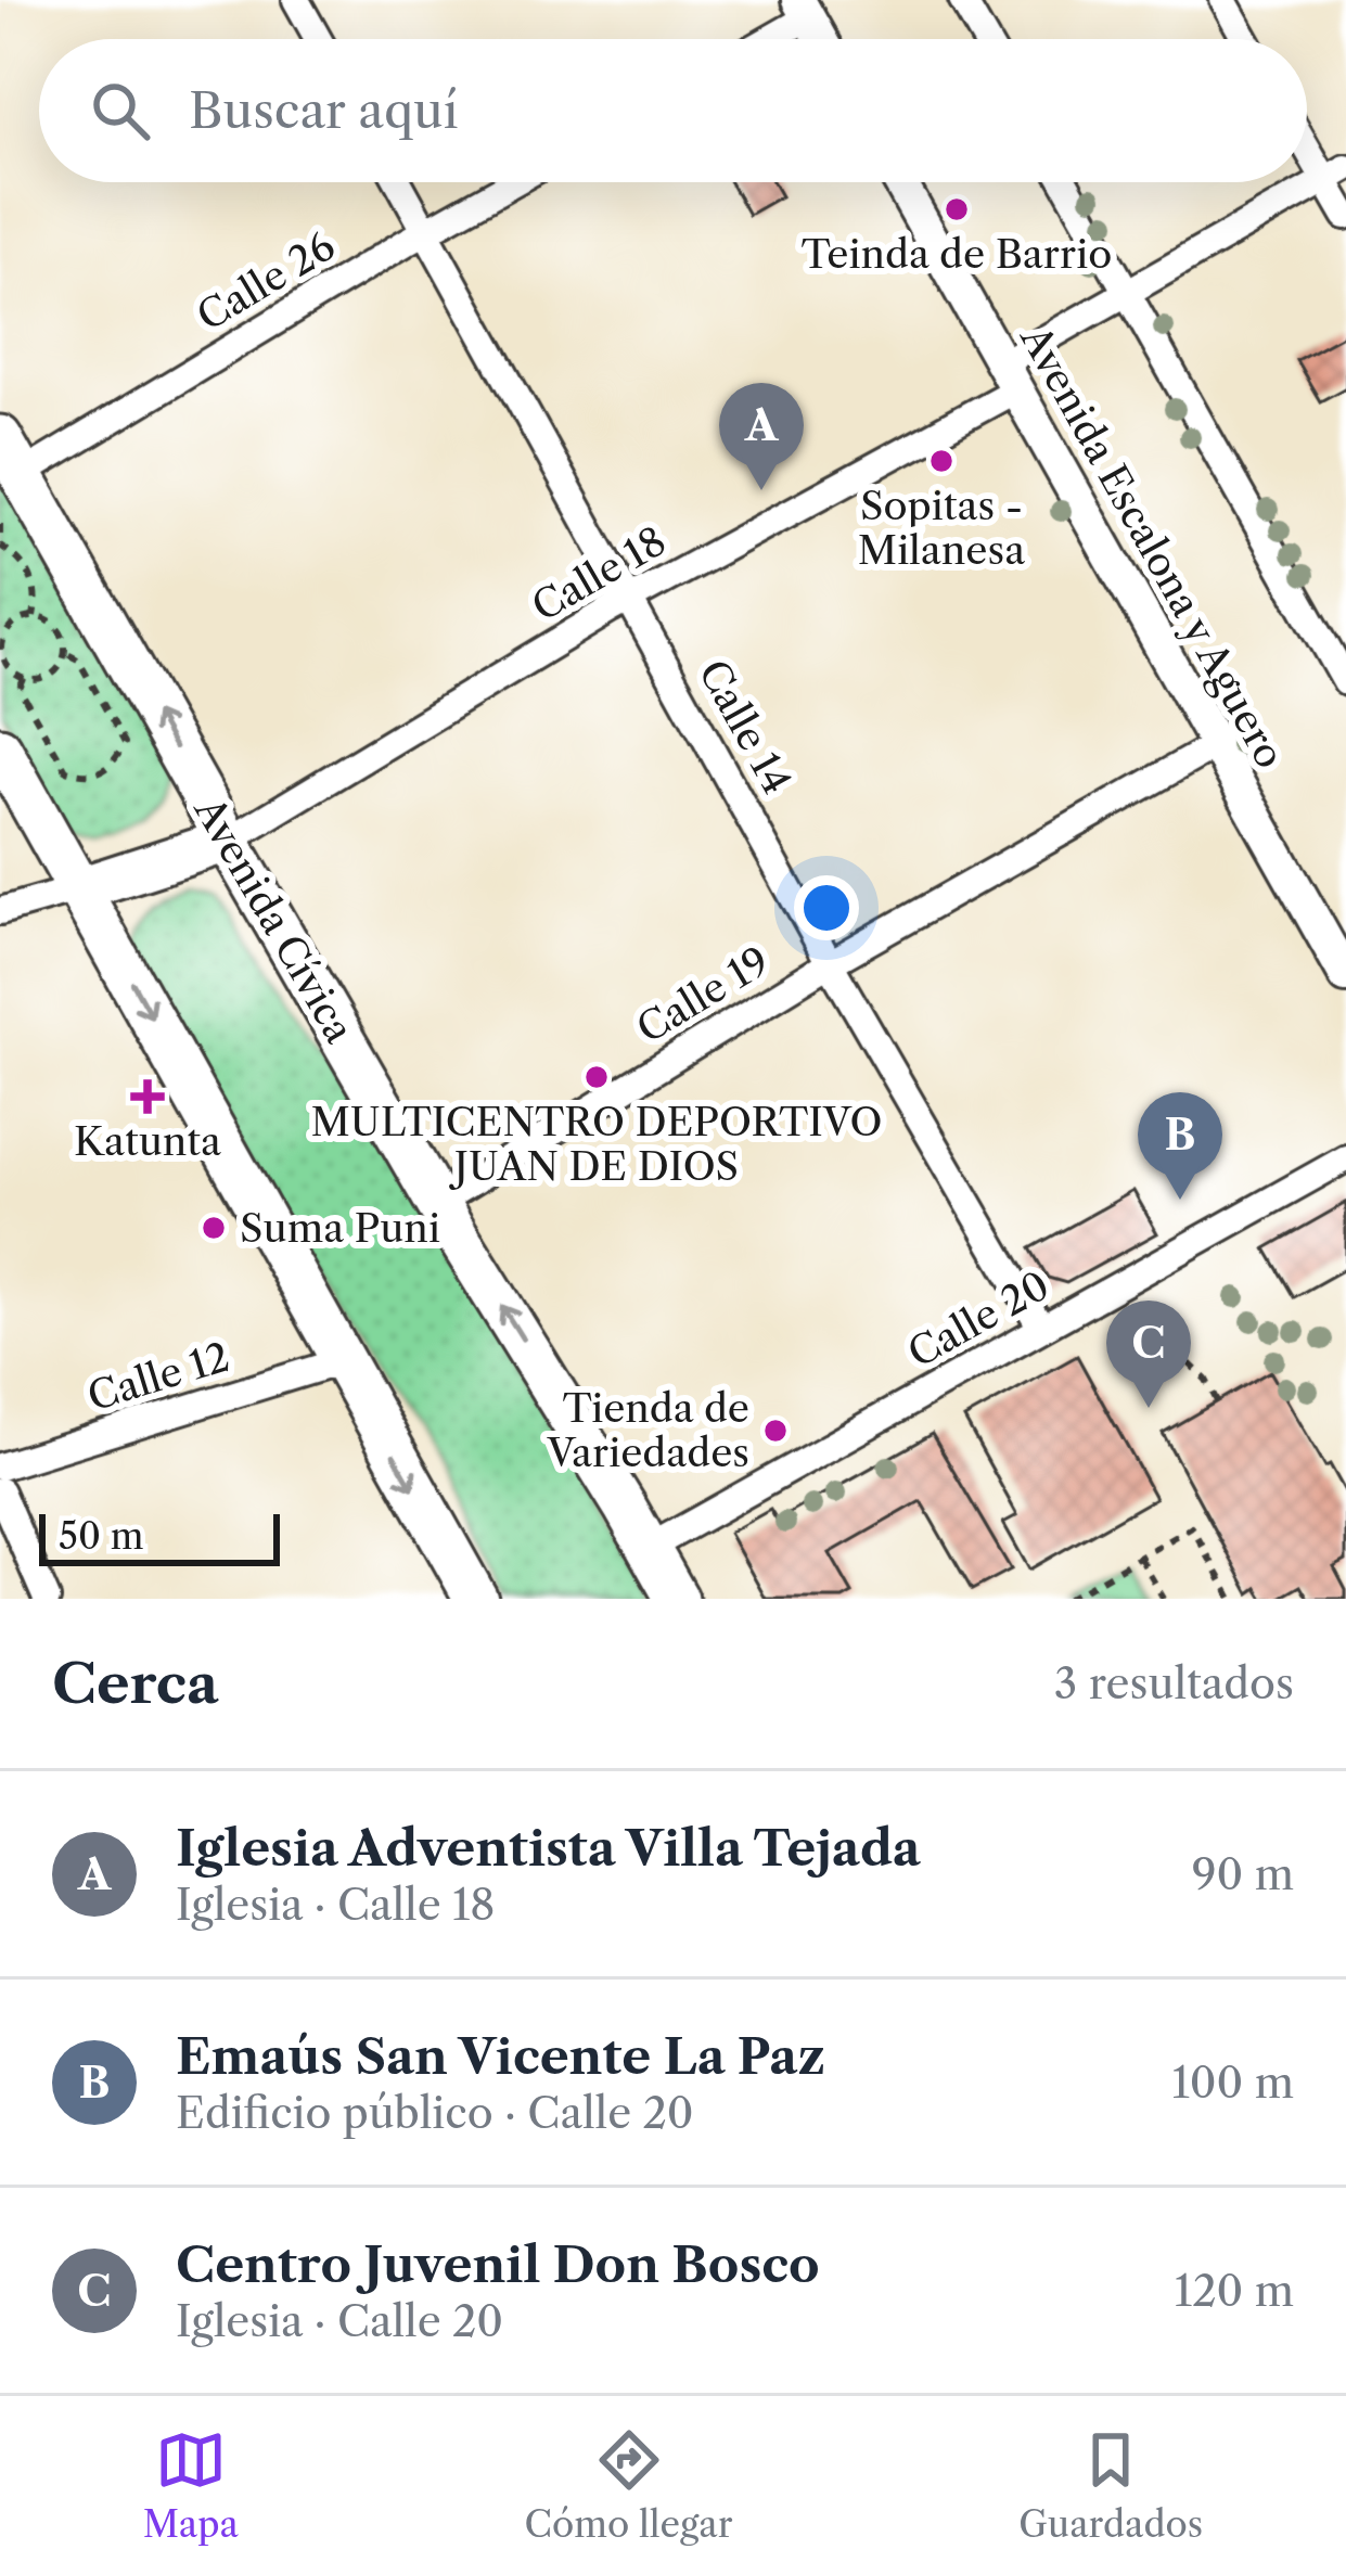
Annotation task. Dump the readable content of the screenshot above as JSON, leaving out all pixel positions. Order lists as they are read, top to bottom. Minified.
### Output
{"streets":{"main road":["Avenida Cívica"],"street":["Calle 26","Avenida Escalona y Aguero","Calle 18","Calle 14","Calle 19","Calle 20","Calle 12"]},"crossings":[["Calle 26","Calle 14"],["Calle 26","Avenida Cívica"],["Avenida Escalona y Aguero","Calle 18"],["Avenida Escalona y Aguero","Calle 19"],["Calle 18","Calle 14"],["Calle 18","Avenida Cívica"],["Calle 14","Calle 19"],["Calle 14","Calle 20"],["Avenida Cívica","Calle 19"],["Avenida Cívica","Calle 20"]],"places":{"other":["Teinda de Barrio","Sopitas - Milanesa","MULTICENTRO DEPORTIVO JUAN DE DIOS","Suma Puni","Tienda de Variedades"],"health":["Katunta"]},"scale_bar":"50 m","page":{"search":"Buscar aquí","pins":["A","B","C"],"scale":"50 m","heading":["Cerca","3 resultados"],"list":[{"mark":"A","name":"Iglesia Adventista Villa Tejada","note":"Iglesia · Calle 18","value":"90 m"},{"mark":"B","name":"Emaús San Vicente La Paz","note":"Edificio público · Calle 20","value":"100 m"},{"mark":"C","name":"Centro Juvenil Don Bosco","note":"Iglesia · Calle 20","value":"120 m"}],"nav":["Mapa","Cómo llegar","Guardados"]}}
